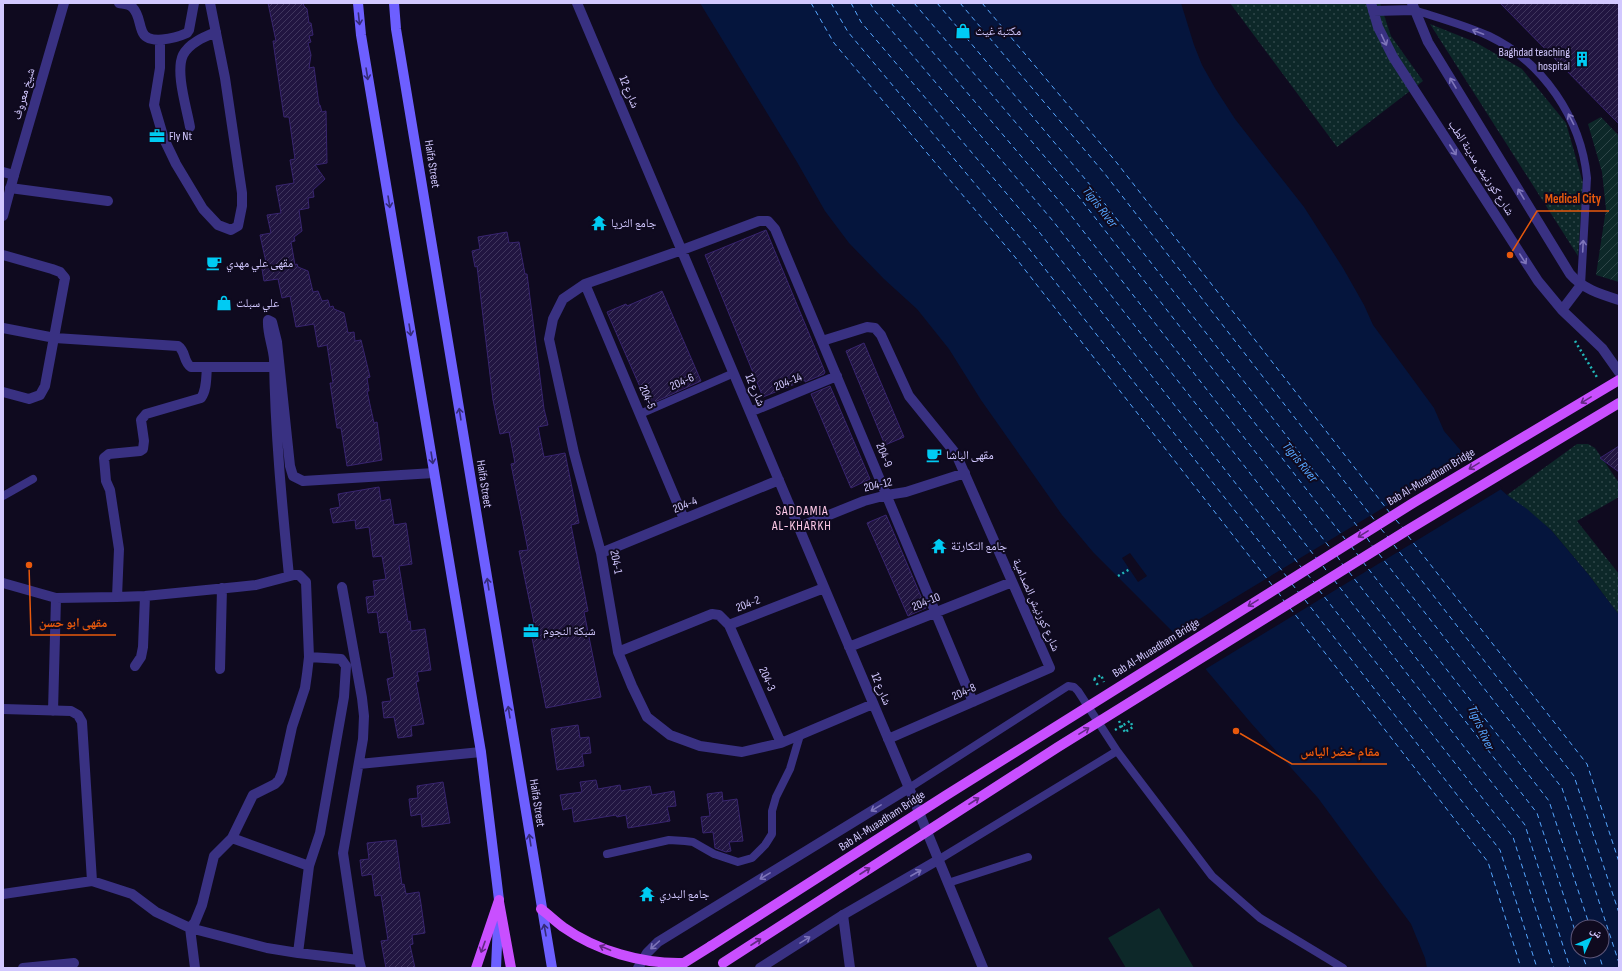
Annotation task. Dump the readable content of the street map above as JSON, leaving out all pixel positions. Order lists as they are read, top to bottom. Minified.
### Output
{"streets":{"main road":["Haifa Street","Bab Al-Muaadham Bridge"],"street":["شارع 12","شیخ معروف","شارع كورنيش مدينة الطب","204-14","204-5","204-9","204-12","204-4","204-1","204-10","204-2","شارع كورنيش الصدامية","204-3","204-8"],"lane":["204-6"]},"crossings":[["شارع 12","204-6"],["شارع 12","204-14"],["شارع 12","204-12"],["شارع 12","204-4"],["شارع 12","204-1"],["شارع 12","204-10"],["شارع 12","204-2"],["شارع 12","204-8"],["204-6","204-5"],["204-14","204-9"],["204-5","204-4"],["204-5","204-1"],["204-9","204-12"],["204-9","204-1"],["204-9","204-10"],["204-9","شارع كورنيش الصدامية"],["204-9","204-8"],["204-12","شارع كورنيش الصدامية"],["204-4","204-1"],["204-1","204-2"],["204-1","204-3"],["204-10","شارع كورنيش الصدامية"],["204-2","204-3"],["شارع كورنيش الصدامية","204-8"]],"districts":["SADDAMIA AL-KHARKH"],"water":["Tigris River"],"places":{"shop":["مكتبة غيث","علي سبلت"],"building":["Baghdad teaching hospital"],"office":["Fly Nt","شبكة النجوم"],"temple":["جامع الثريا","جامع التكارتة","جامع البدري"],"other":["Medical City","مقهى ابو حسن","مقام خضر الياس"],"cafe":["مقهى علي مهدي","مقهى الباشا"]},"north":"top right"}
